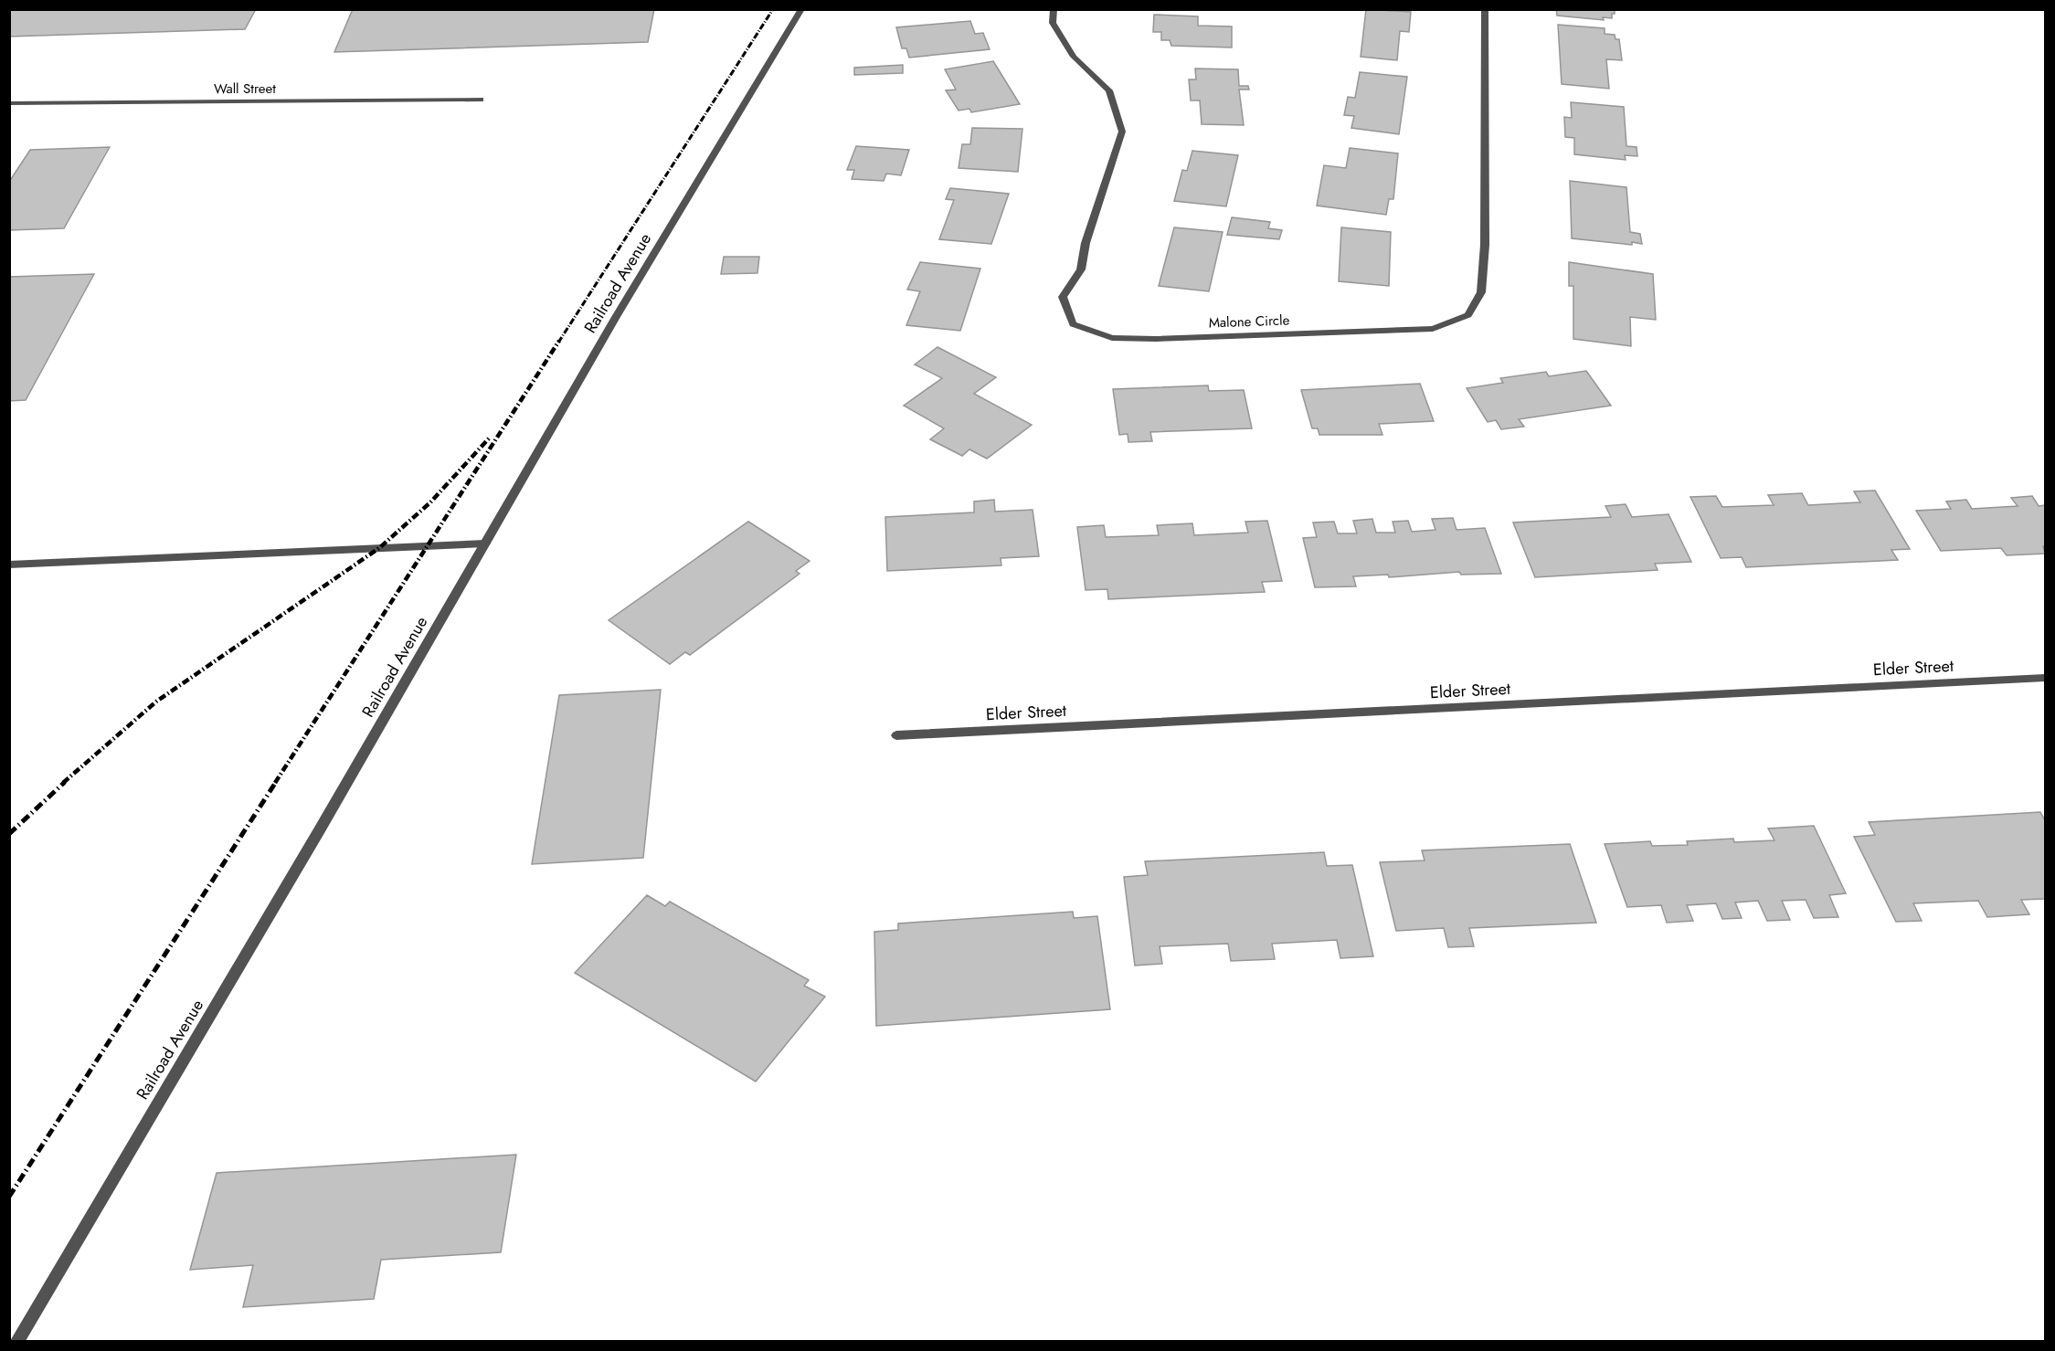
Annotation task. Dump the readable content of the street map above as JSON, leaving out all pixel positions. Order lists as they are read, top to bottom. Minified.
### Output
{"streets":{"street":["Wall Street","Railroad Avenue","Malone Circle","Elder Street"]}}
